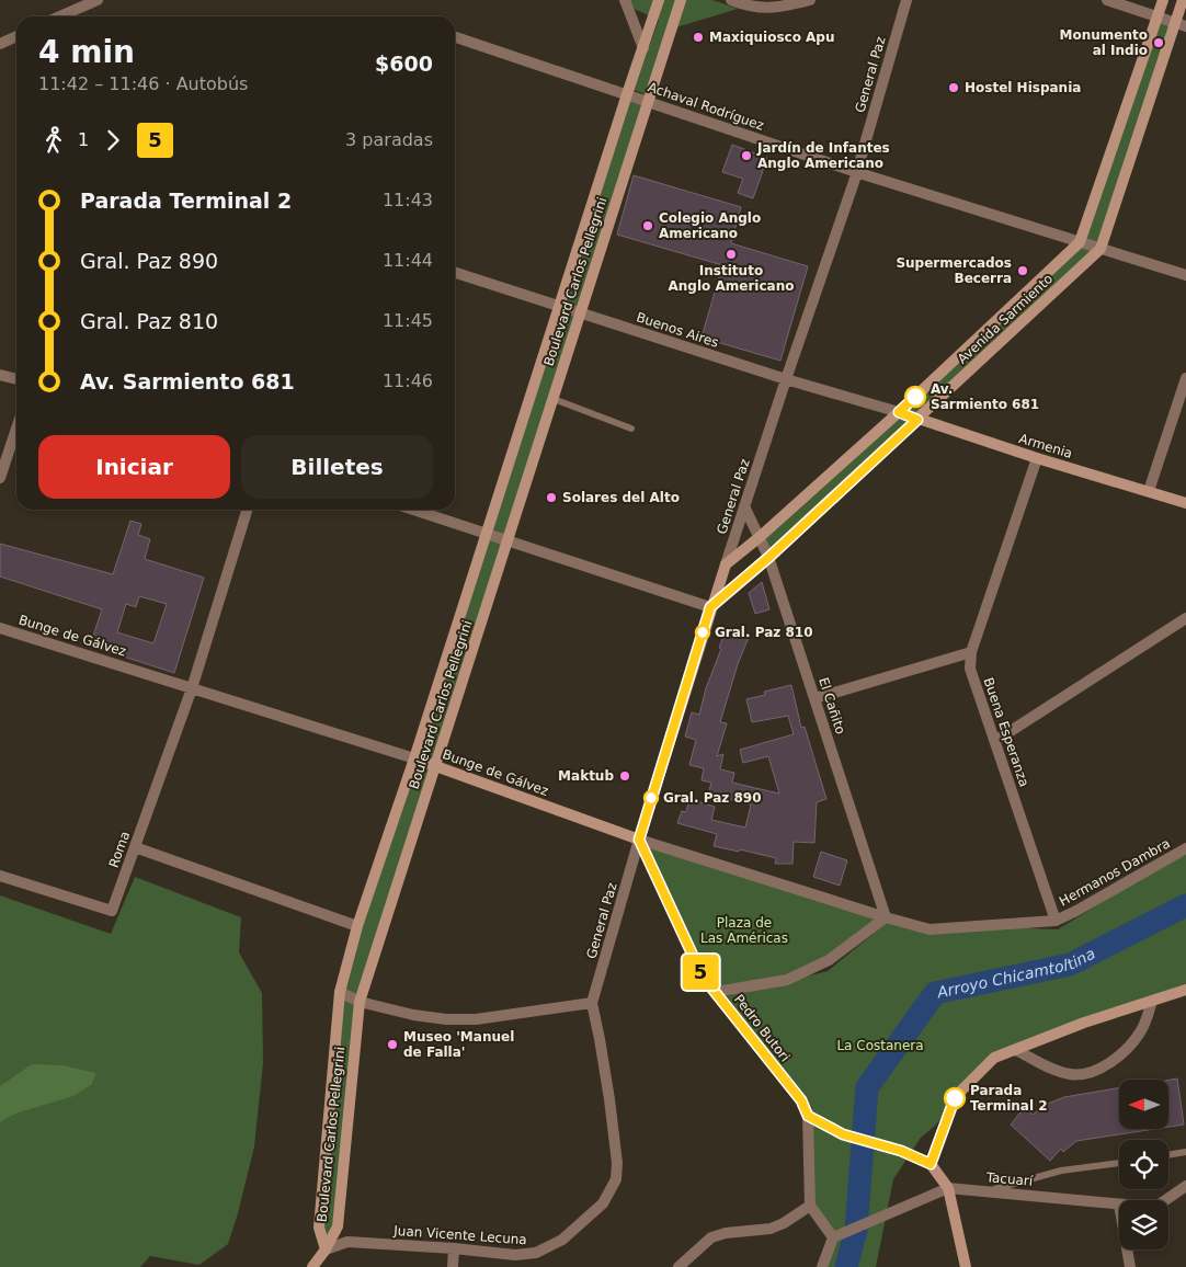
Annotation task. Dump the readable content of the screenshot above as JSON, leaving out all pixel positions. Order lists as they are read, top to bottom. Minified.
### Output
{"streets":{"street":["General Paz","Achaval Rodríguez","Boulevard Carlos Pellegrini","Avenida Sarmiento","Buenos Aires","Armenia","Bunge de Gálvez","El Cañito","Buena Esperanza","Roma","Hermanos Dambra","Pedro Butori","Tacuarí","Juan Vicente Lecuna"]},"crossings":[["General Paz","Achaval Rodríguez"],["General Paz","Avenida Sarmiento"],["General Paz","Buenos Aires"],["General Paz","Bunge de Gálvez"],["General Paz","El Cañito"],["General Paz","Pedro Butori"],["General Paz","Juan Vicente Lecuna"],["Achaval Rodríguez","Boulevard Carlos Pellegrini"],["Achaval Rodríguez","Avenida Sarmiento"],["Boulevard Carlos Pellegrini","Buenos Aires"],["Boulevard Carlos Pellegrini","Bunge de Gálvez"],["Boulevard Carlos Pellegrini","Juan Vicente Lecuna"],["Avenida Sarmiento","Buenos Aires"],["Avenida Sarmiento","Armenia"],["Avenida Sarmiento","El Cañito"],["Buenos Aires","Armenia"],["Armenia","Buena Esperanza"],["Bunge de Gálvez","El Cañito"],["Bunge de Gálvez","Roma"],["Bunge de Gálvez","Hermanos Dambra"],["Bunge de Gálvez","Pedro Butori"],["El Cañito","Hermanos Dambra"],["Buena Esperanza","Hermanos Dambra"]],"water":["Arroyo Chicamtoltina"],"parks":["Plaza de Las Américas","La Costanera"],"places":["Maxiquiosco Apu","Monumento al Indio","Hostel Hispania","Jardín de Infantes Anglo Americano","Colegio Anglo Americano","Instituto Anglo Americano","Supermercados Becerra","Av. Sarmiento 681","Solares del Alto","Gral. Paz 810","Maktub","Gral. Paz 890","Museo 'Manuel de Falla'","Parada Terminal 2"],"lines":["bus line 5"],"north":"left","page":{"on_map":"5","heading":["4 min","11:42 – 11:46 · Autobús","$600"],"legs":["1","5","3 paradas"],"list":[{"name":"Parada Terminal 2","value":"11:43"},{"name":"Gral. Paz 890","value":"11:44"},{"name":"Gral. Paz 810","value":"11:45"},{"name":"Av. Sarmiento 681","value":"11:46"}],"buttons":["Iniciar","Billetes"]}}
